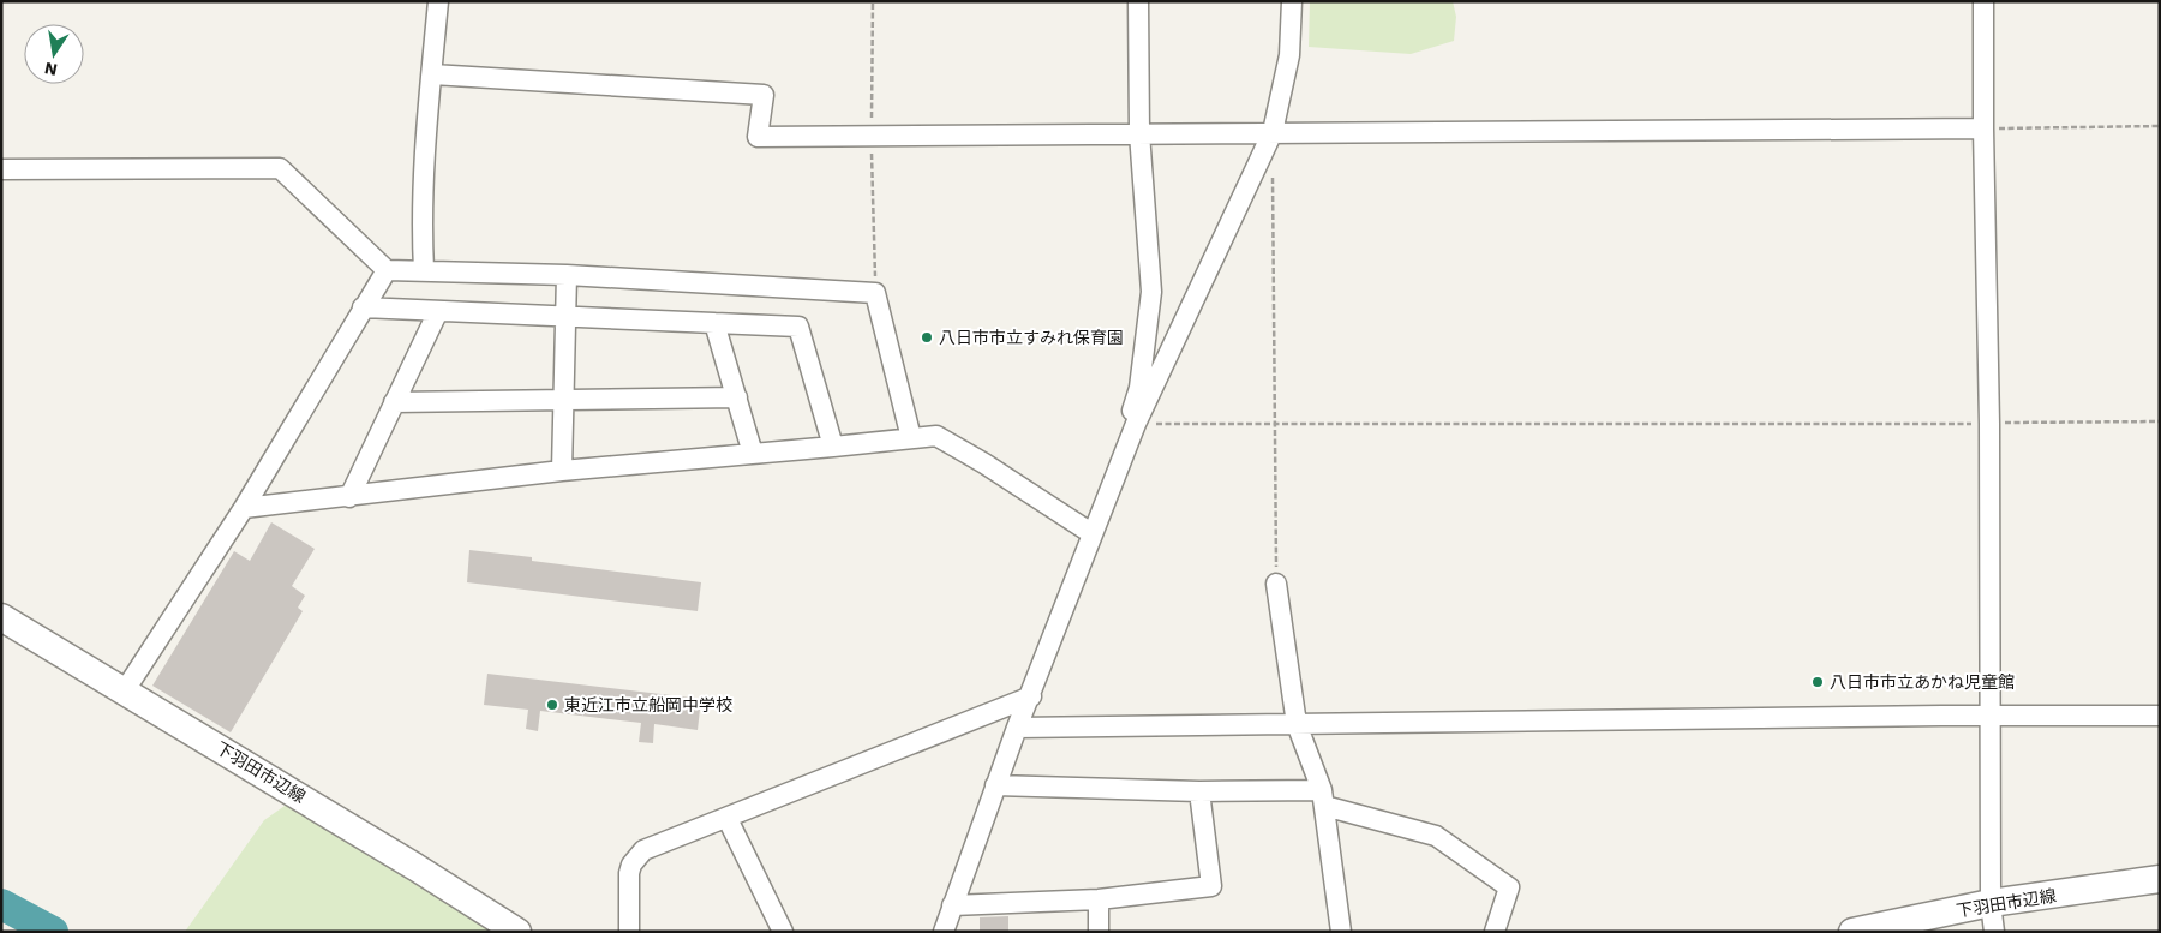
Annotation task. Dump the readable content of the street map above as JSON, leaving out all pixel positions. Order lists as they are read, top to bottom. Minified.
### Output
{"streets":{"main road":["下羽田市辺線"]},"places":["八日市市立すみれ保育園","八日市市立あかね児童館","東近江市立船岡中学校"],"north":"bottom"}
